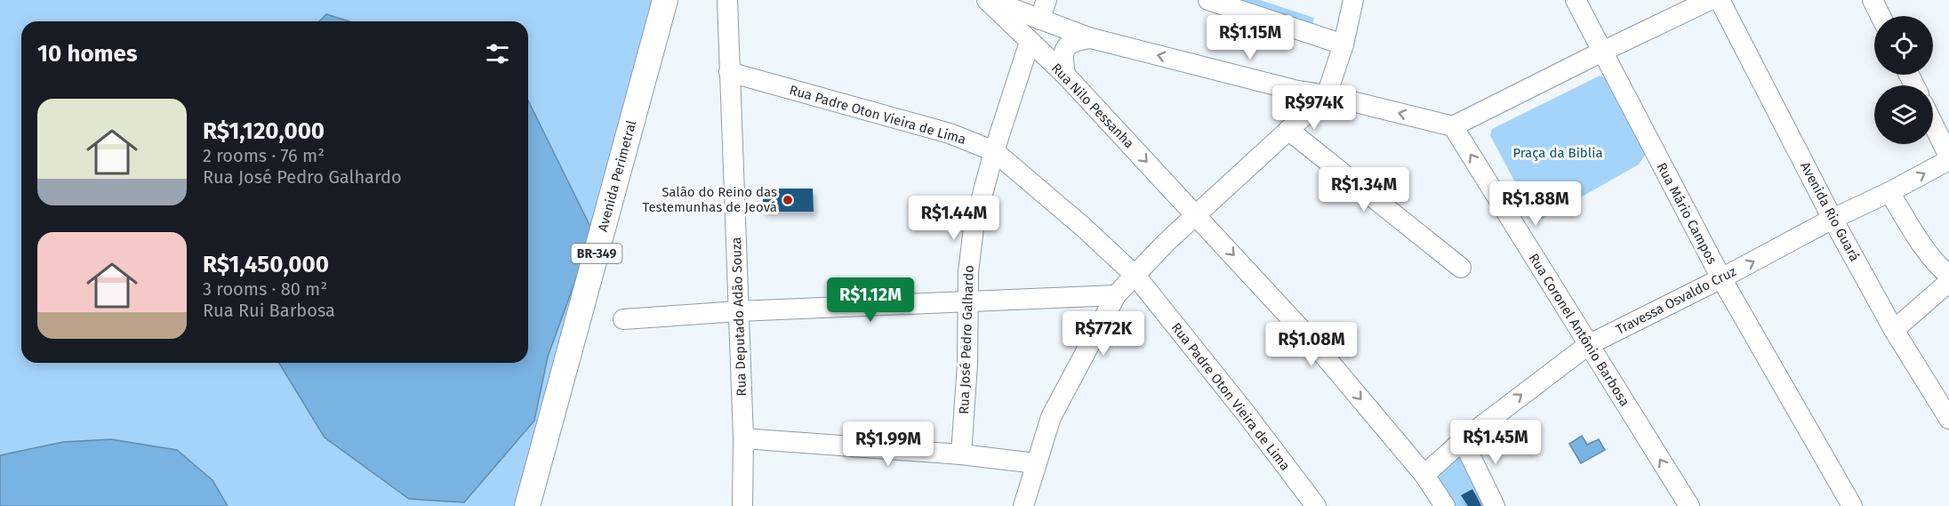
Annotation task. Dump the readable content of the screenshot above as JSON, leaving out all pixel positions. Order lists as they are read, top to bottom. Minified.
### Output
{"streets":{"main road":["Avenida Perimetral","BR-349"],"street":["Rua Nilo Pessanha","Rua Padre Oton Vieira de Lima","Avenida Rio Guará","Rua Mário Campos","Travessa Osvaldo Cruz","Rua Deputado Adão Souza","Rua Coronel Antônio Barbosa","Rua José Pedro Galhardo"]},"crossings":[["Rua Nilo Pessanha","Travessa Osvaldo Cruz"],["Rua Nilo Pessanha","Rua José Pedro Galhardo"],["Rua Padre Oton Vieira de Lima","Rua Deputado Adão Souza"],["Rua Padre Oton Vieira de Lima","Rua José Pedro Galhardo"],["Avenida Rio Guará","Travessa Osvaldo Cruz"],["Rua Mário Campos","Travessa Osvaldo Cruz"],["Travessa Osvaldo Cruz","Rua Coronel Antônio Barbosa"]],"one_way":["Travessa Osvaldo Cruz"],"parks":["Praça da Biblia"],"places":["Salão do Reino das Testemunhas de Jeová"],"page":{"price":["R$1.15M","R$974K","R$1.34M","R$1.88M","R$1.44M","R$1.12M","R$772K","R$1.08M","R$1.45M","R$1.99M"],"heading":"10 homes","list":[{"name":"R$1,120,000","note":"2 rooms · 76 m² · Rua José Pedro Galhardo"},{"name":"R$1,450,000","note":"3 rooms · 80 m² · Rua Rui Barbosa"}]}}
